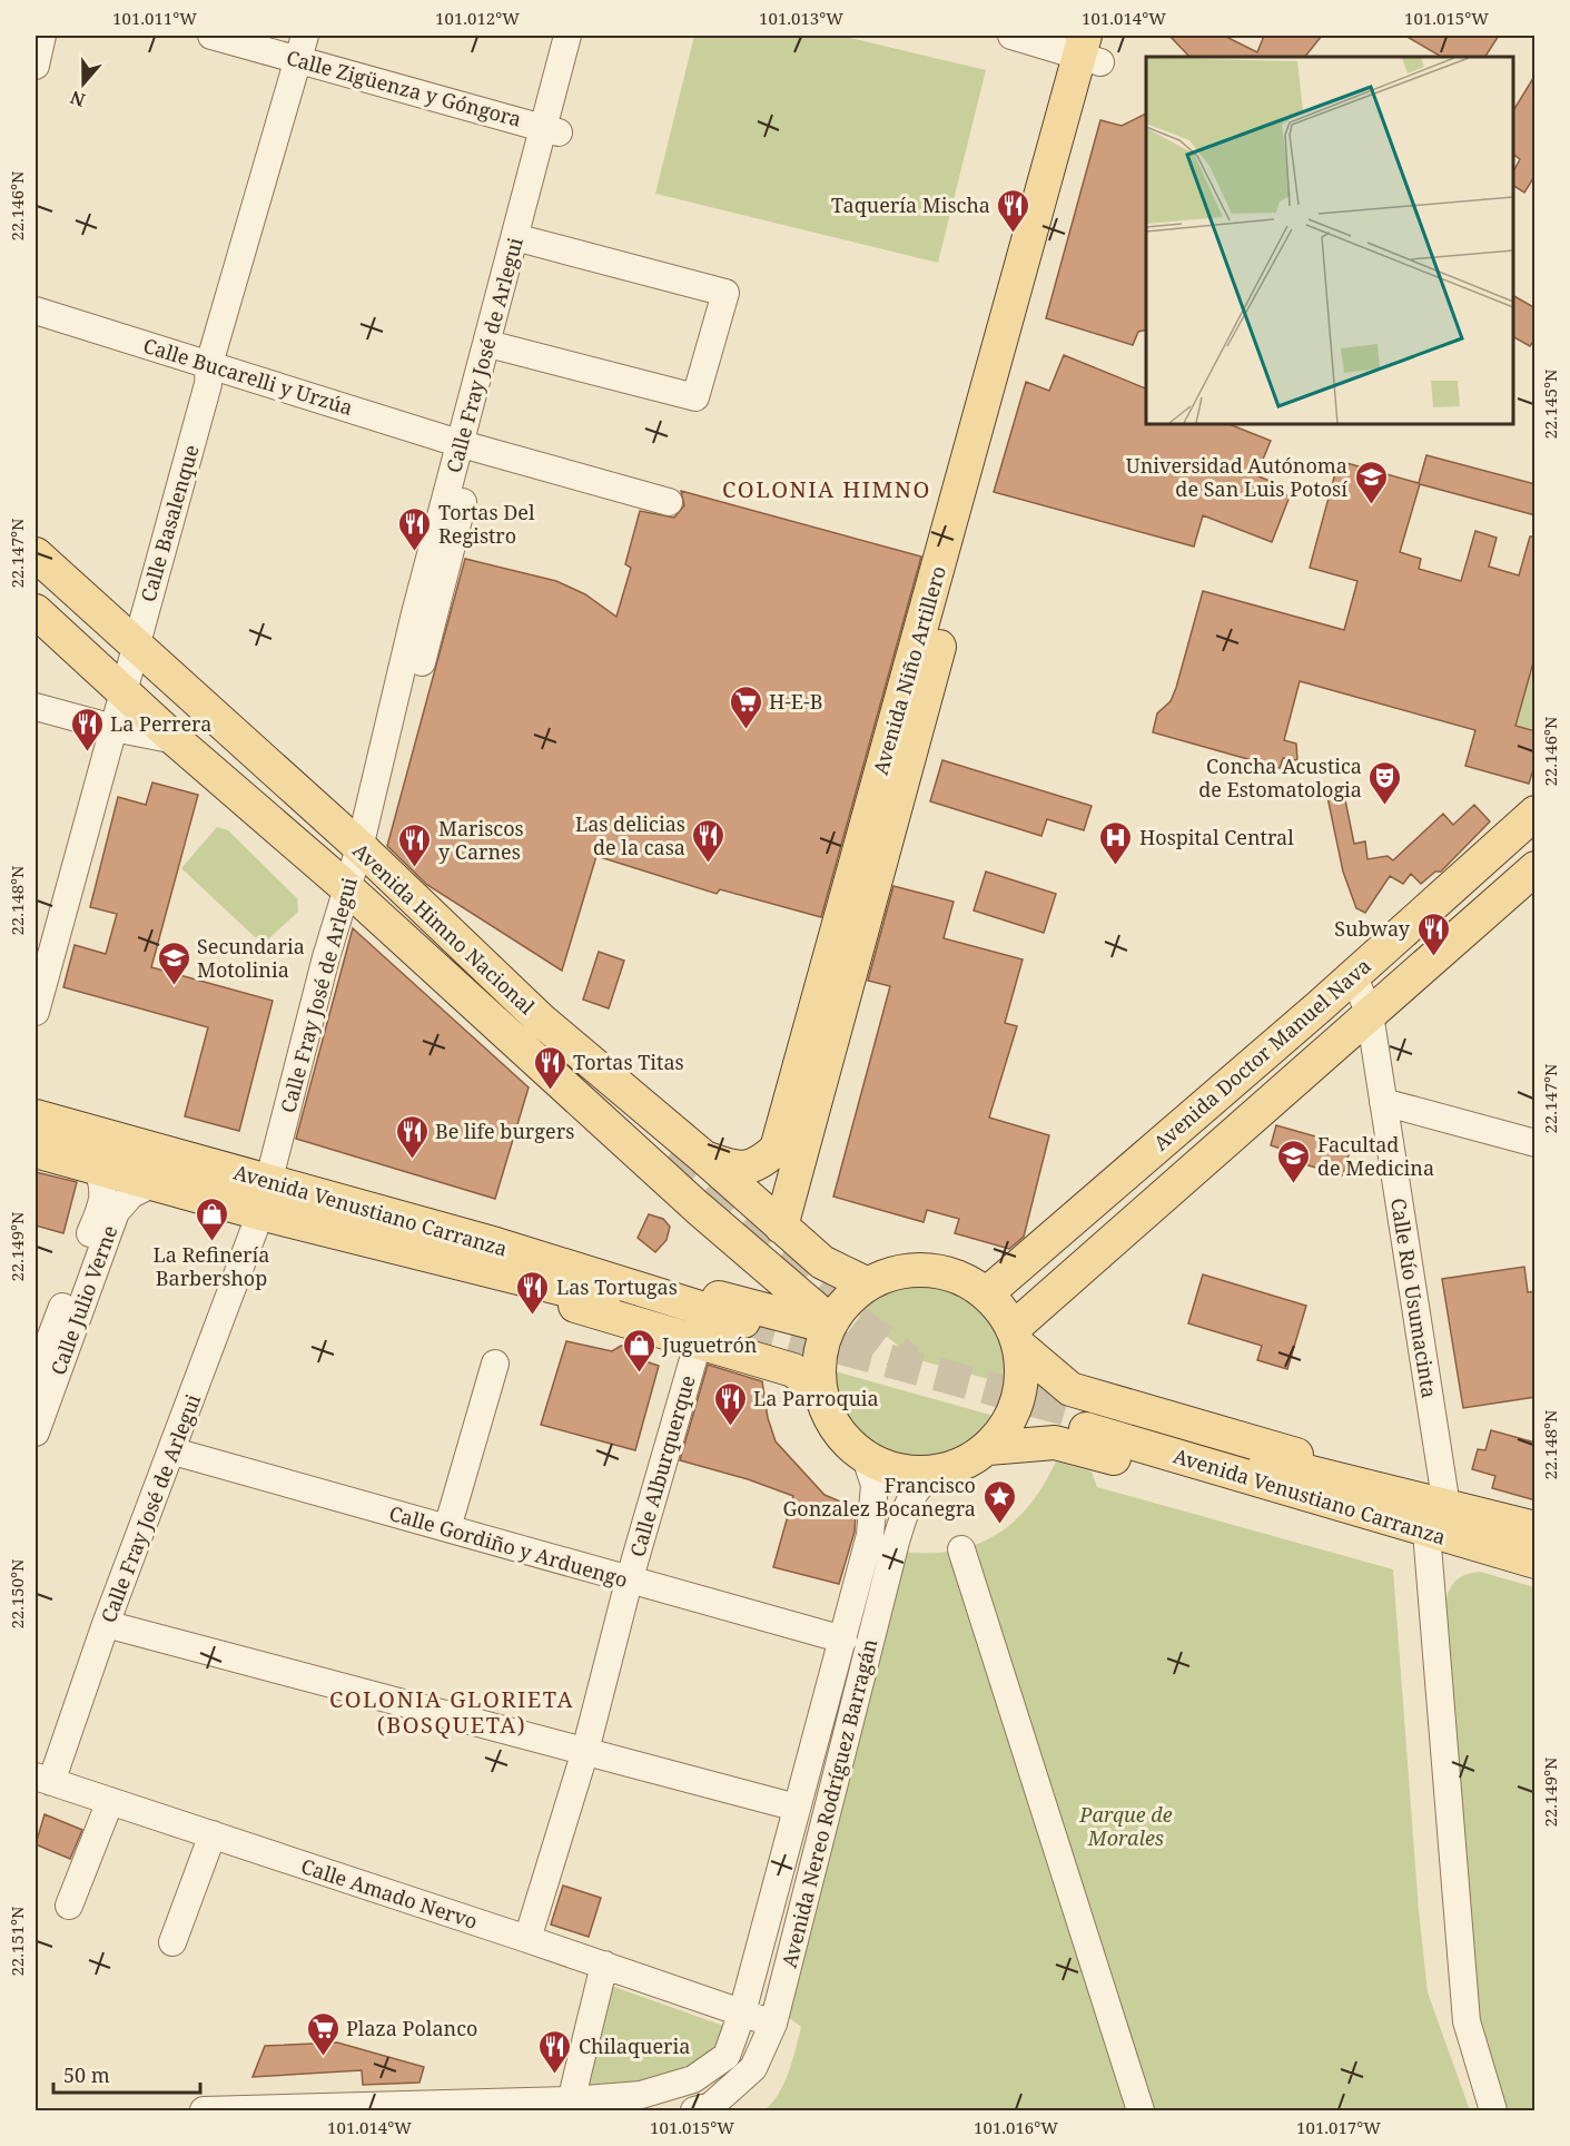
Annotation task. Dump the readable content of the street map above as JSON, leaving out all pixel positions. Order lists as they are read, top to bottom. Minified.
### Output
{"streets":{"main road":["Avenida Niño Artillero","Avenida Himno Nacional","Avenida Doctor Manuel Nava","Avenida Venustiano Carranza"],"street":["Calle Zigüenza y Góngora","Calle Fray José de Arlegui","Calle Bucarelli y Urzúa","Calle Basalenque","Calle Río Usumacinta","Calle Julio Verne","Calle Alburquerque","Calle Gordiño y Arduengo","Avenida Nereo Rodríguez Barragán","Calle Amado Nervo"]},"crossings":[["Calle Zigüenza y Góngora","Calle Fray José de Arlegui"],["Calle Zigüenza y Góngora","Calle Basalenque"],["Calle Fray José de Arlegui","Calle Bucarelli y Urzúa"],["Calle Fray José de Arlegui","Avenida Himno Nacional"],["Calle Fray José de Arlegui","Avenida Venustiano Carranza"],["Calle Fray José de Arlegui","Calle Gordiño y Arduengo"],["Calle Fray José de Arlegui","Calle Amado Nervo"],["Calle Bucarelli y Urzúa","Calle Basalenque"],["Calle Basalenque","Avenida Himno Nacional"],["Avenida Niño Artillero","Avenida Himno Nacional"],["Avenida Himno Nacional","Avenida Doctor Manuel Nava"],["Avenida Himno Nacional","Avenida Nereo Rodríguez Barragán"],["Avenida Doctor Manuel Nava","Calle Río Usumacinta"],["Avenida Doctor Manuel Nava","Avenida Nereo Rodríguez Barragán"],["Avenida Venustiano Carranza","Calle Río Usumacinta"],["Avenida Venustiano Carranza","Calle Julio Verne"],["Calle Alburquerque","Calle Gordiño y Arduengo"],["Calle Alburquerque","Calle Amado Nervo"],["Calle Gordiño y Arduengo","Avenida Nereo Rodríguez Barragán"],["Avenida Nereo Rodríguez Barragán","Calle Amado Nervo"]],"districts":["COLONIA HIMNO","COLONIA GLORIETA (BOSQUETA)"],"parks":["Parque de Morales"],"places":{"restaurant":["Taquería Mischa","Tortas Del Registro","La Perrera","Las delicias de la casa","Mariscos y Carnes","Subway","Tortas Titas","Be life burgers","Las Tortugas","La Parroquia","Chilaqueria"],"school or university":["Universidad Autónoma de San Luis Potosí","Secundaria Motolinia","Facultad de Medicina"],"supermarket":["H-E-B","Plaza Polanco"],"theatre":["Concha Acustica de Estomatologia"],"hospital":["Hospital Central"],"shop":["La Refinería Barbershop","Juguetrón"],"place":["Francisco Gonzalez Bocanegra"]},"scale_bar":"50 m","north":"bottom","coordinates":["101.011°W","101.012°W","101.013°W","101.014°W","101.015°W","22.146°N","22.145°N","22.147°N","22.148°N","22.149°N","22.150°N","22.151°N","101.016°W","101.017°W"]}
